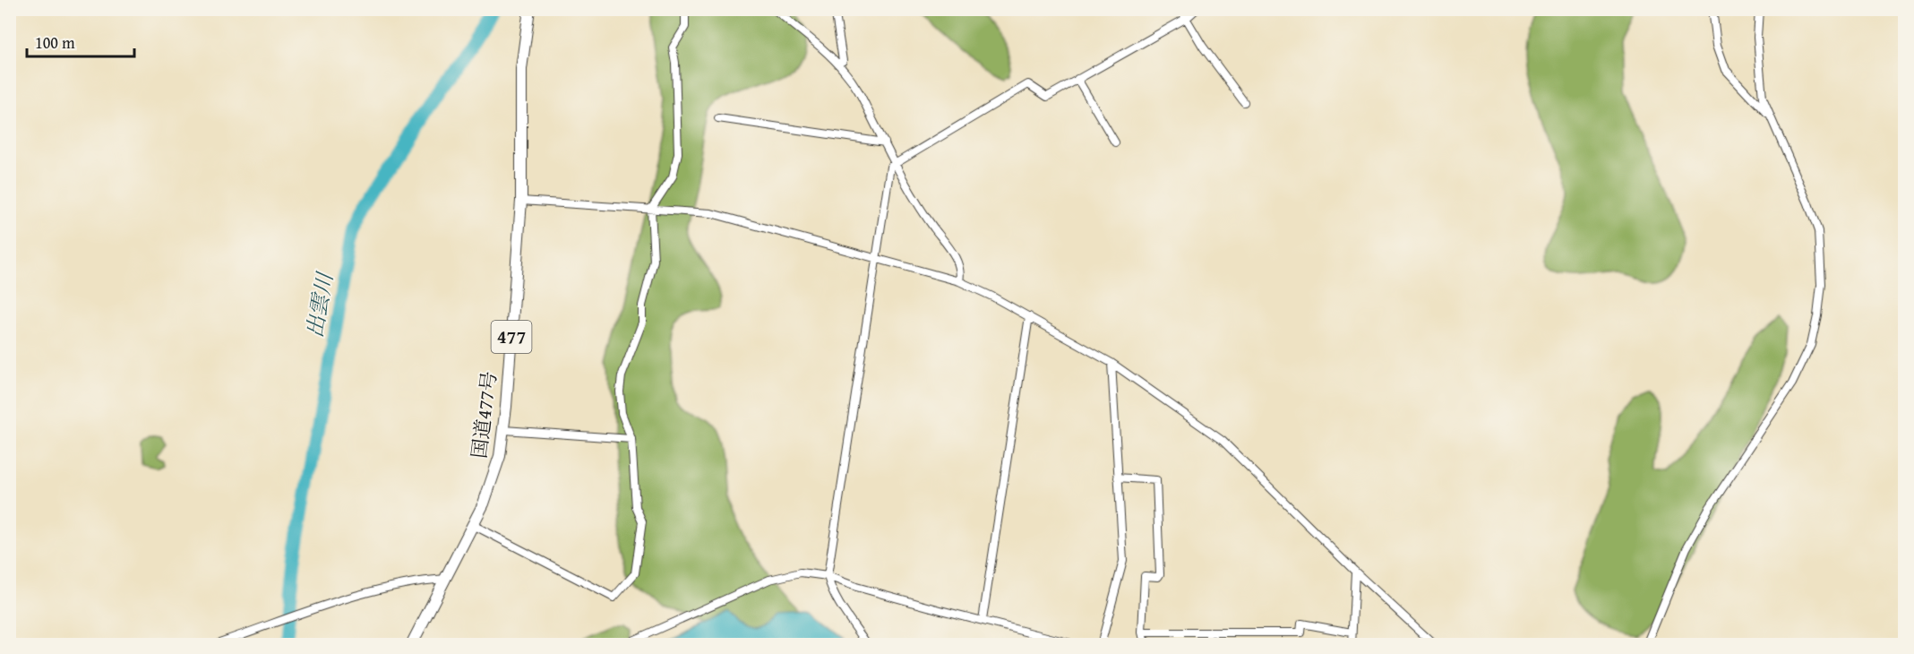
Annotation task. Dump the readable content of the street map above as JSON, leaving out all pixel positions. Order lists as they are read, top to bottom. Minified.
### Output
{"streets":{"highway":["477","国道477号"]},"water":["出雲川"],"scale_bar":"100 m"}
